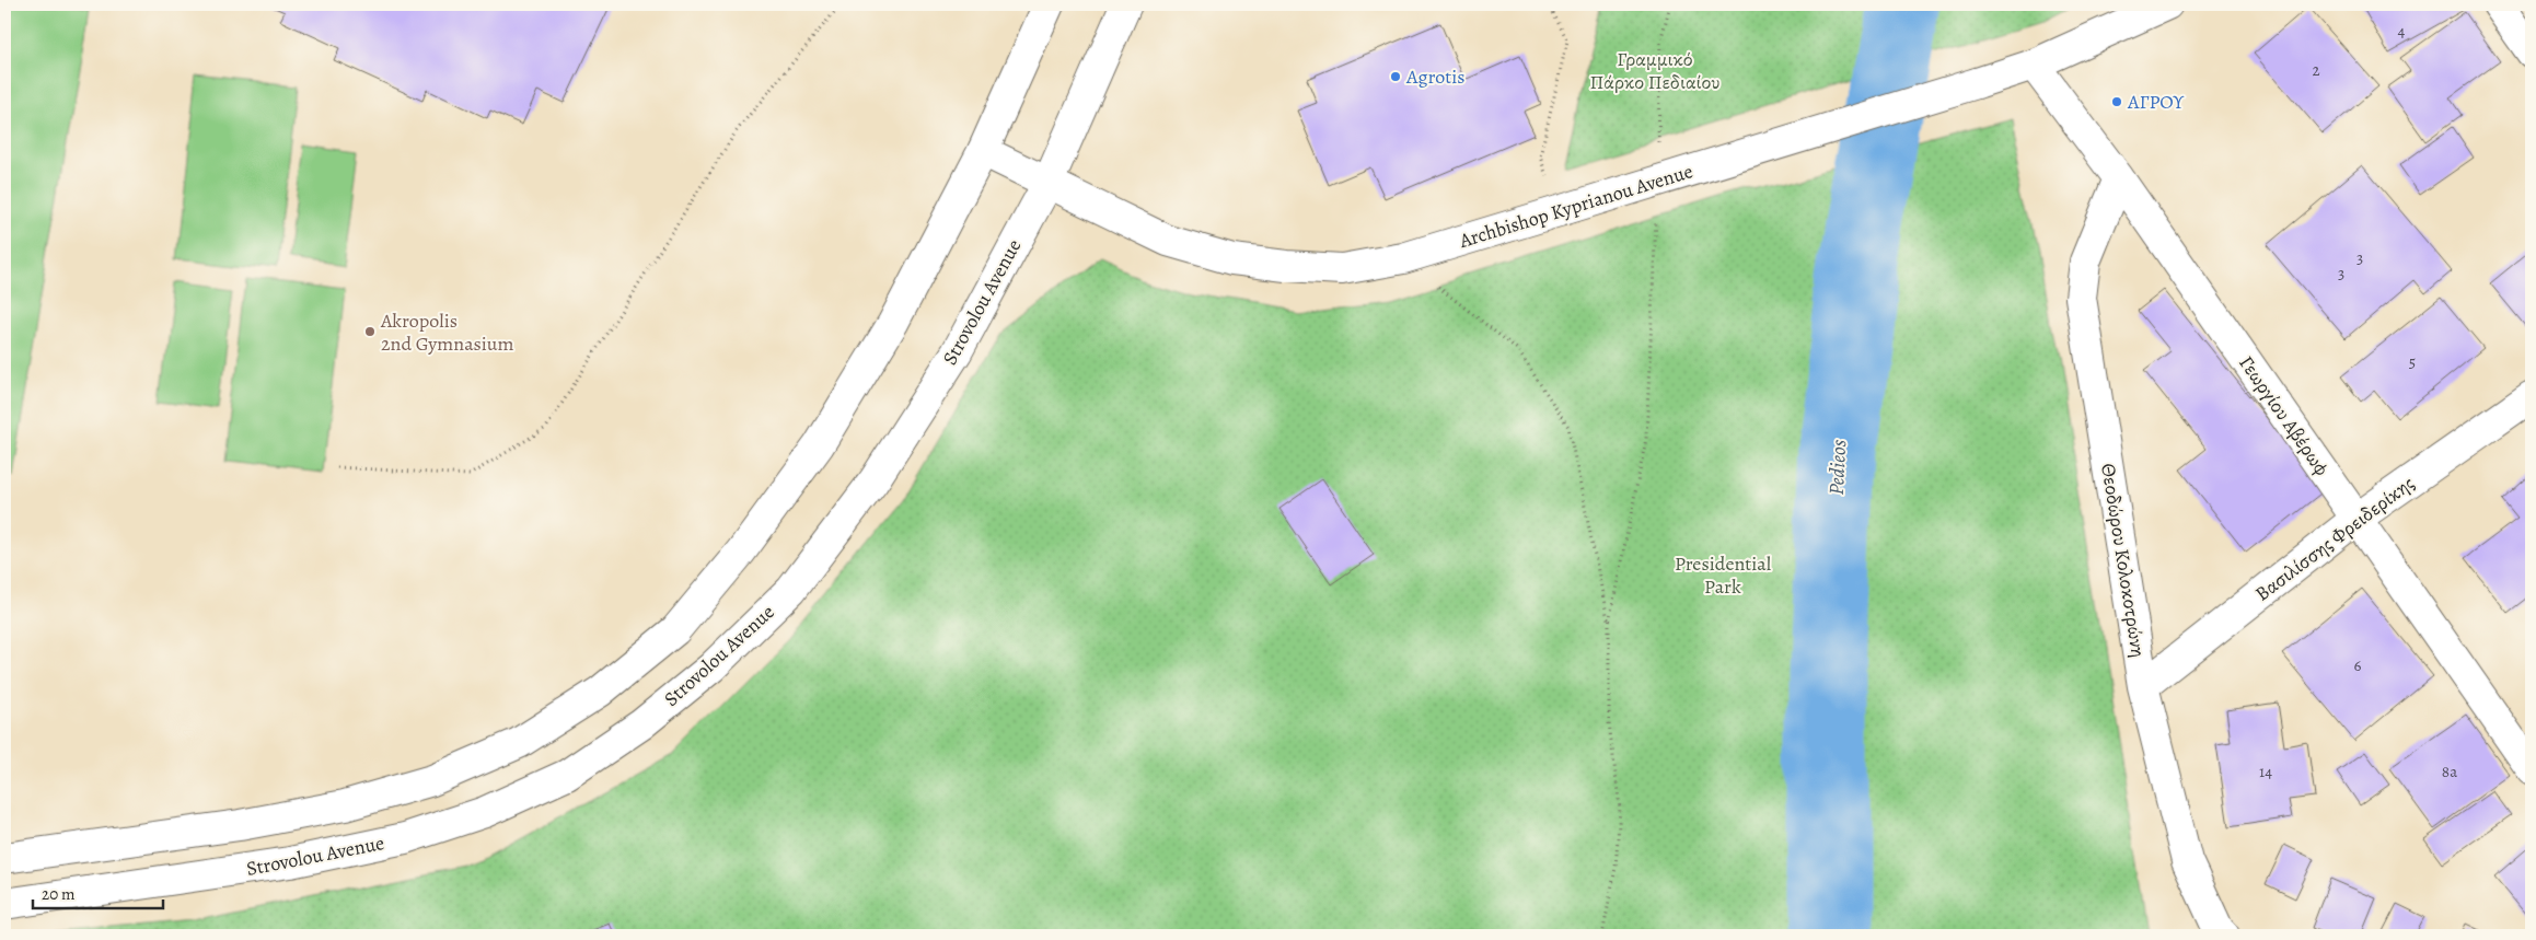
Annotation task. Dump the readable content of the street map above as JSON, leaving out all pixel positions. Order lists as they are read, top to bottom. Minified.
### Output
{"streets":{"street":["Archbishop Kyprianou Avenue","Strovolou Avenue","Γεωργίου Αβέρωφ","Βασιλίσσης Φρειδερίκης","Θεοδώρου Κολοκοτρώνη"]},"crossings":[["Archbishop Kyprianou Avenue","Strovolou Avenue"],["Archbishop Kyprianou Avenue","Γεωργίου Αβέρωφ"],["Γεωργίου Αβέρωφ","Βασιλίσσης Φρειδερίκης"],["Γεωργίου Αβέρωφ","Θεοδώρου Κολοκοτρώνη"],["Βασιλίσσης Φρειδερίκης","Θεοδώρου Κολοκοτρώνη"]],"water":["Pedieos"],"parks":["Γραμμικό Πάρκο Πεδιαίου","Presidential Park"],"places":["Agrotis","ΑΓΡΟΥ","Akropolis 2nd Gymnasium"],"house_numbers":["4","2","3","3","5","6","14","8a"],"scale_bar":"20 m"}
